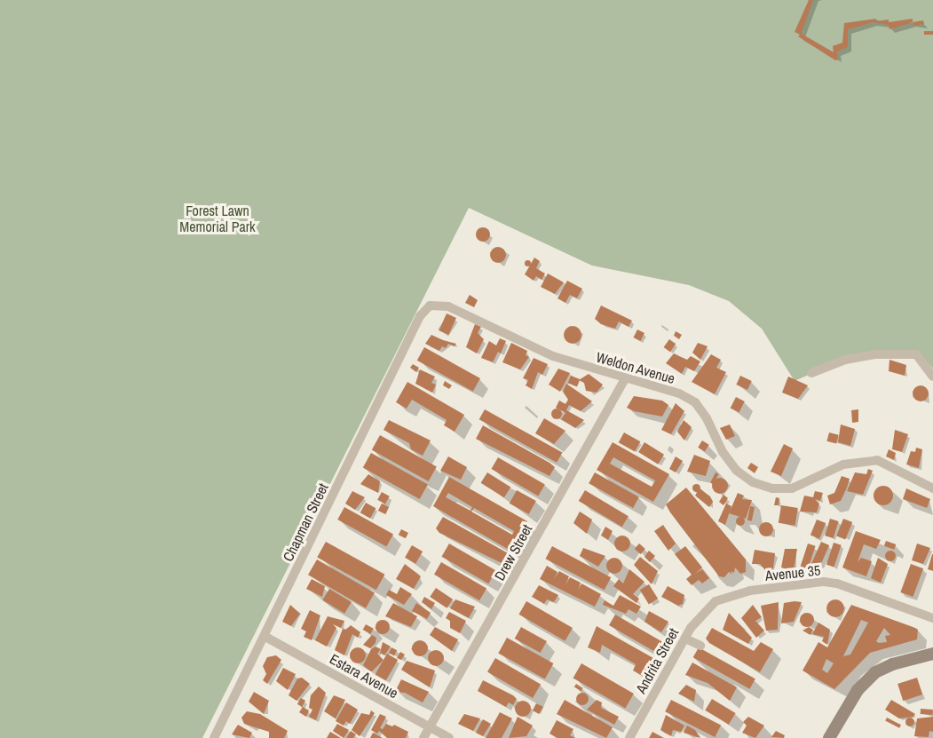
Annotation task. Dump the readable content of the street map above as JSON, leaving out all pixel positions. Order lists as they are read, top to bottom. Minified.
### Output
{"streets":{"street":["Weldon Avenue","Chapman Street","Drew Street","Avenue 35","Andrita Street","Estara Avenue"]},"crossings":[["Weldon Avenue","Chapman Street"],["Weldon Avenue","Drew Street"],["Chapman Street","Estara Avenue"],["Drew Street","Estara Avenue"],["Avenue 35","Andrita Street"]],"parks":["Forest Lawn Memorial Park"]}
